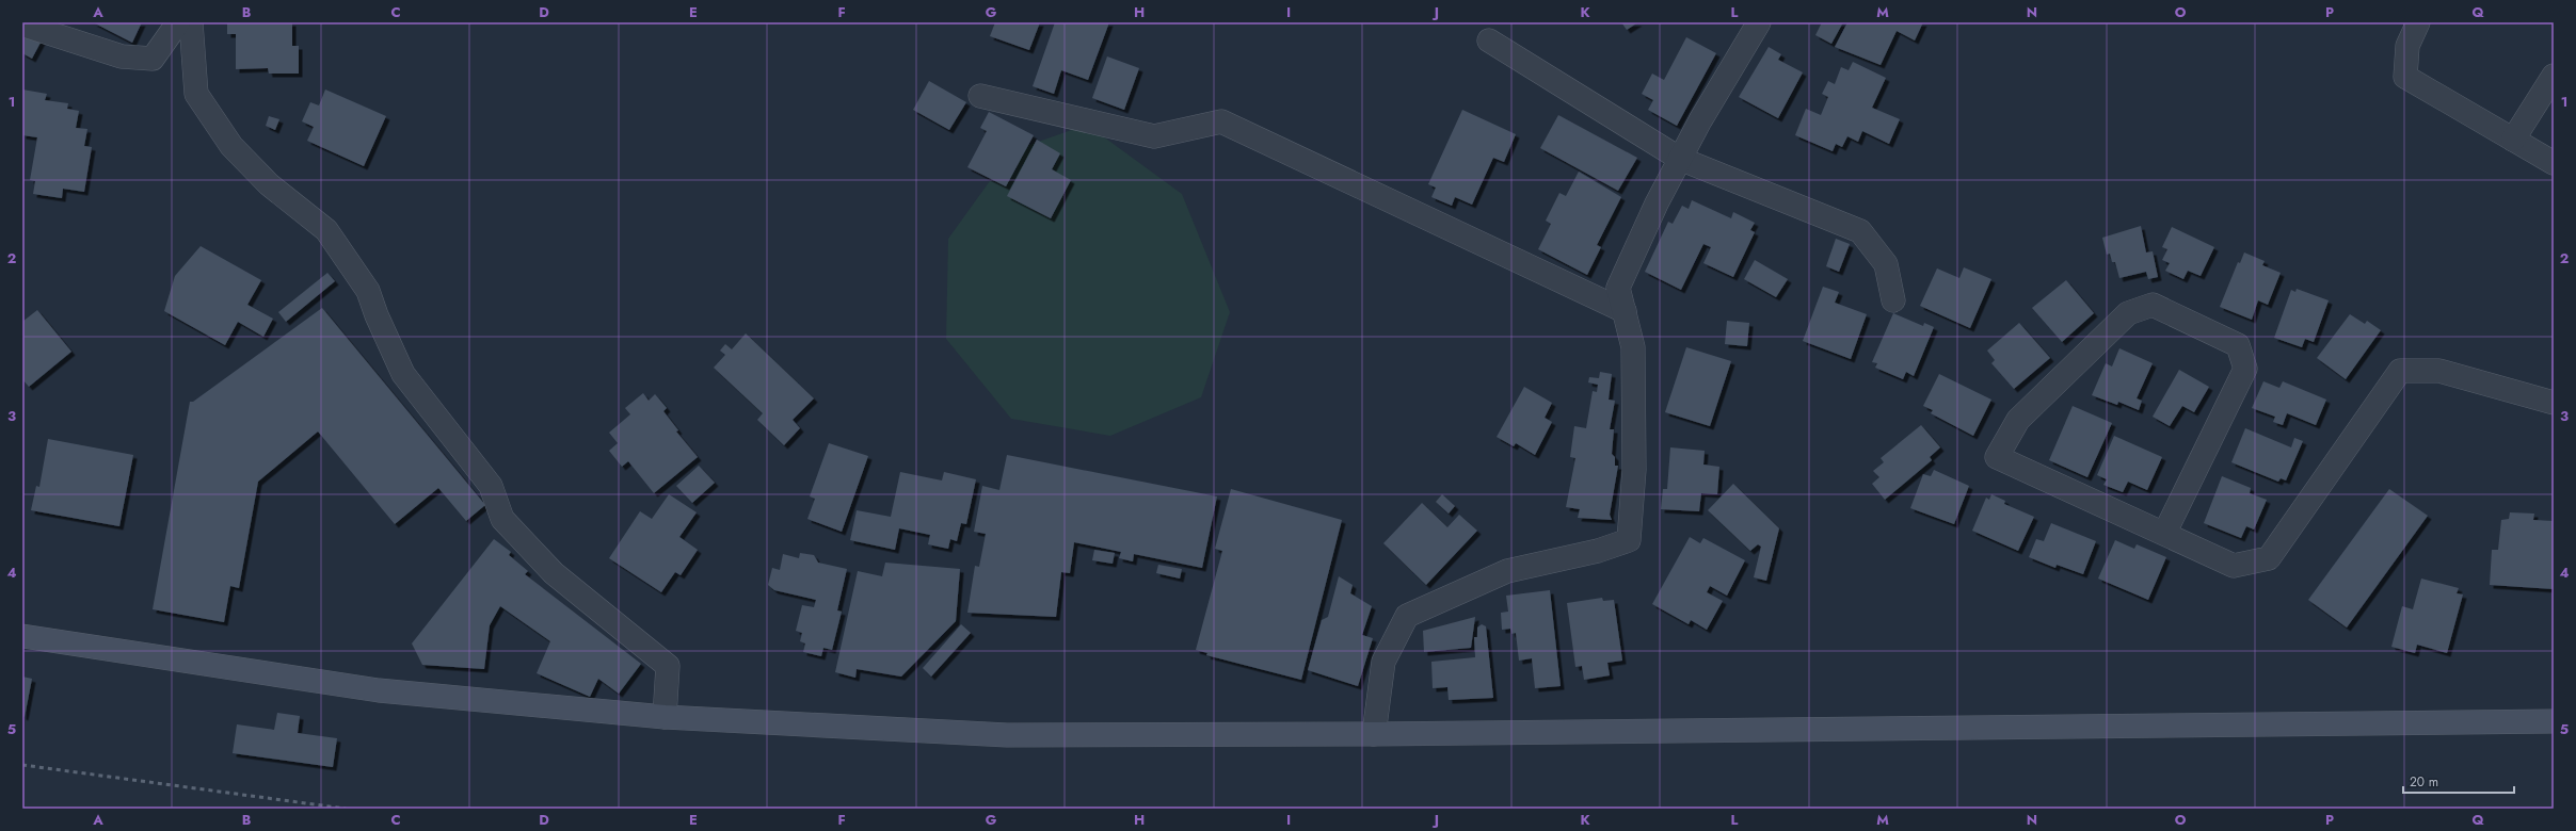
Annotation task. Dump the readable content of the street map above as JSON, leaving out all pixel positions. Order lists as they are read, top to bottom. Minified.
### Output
{"scale_bar":"20 m","grid":{"columns":["A","B","C","D","E","F","G","H","I","J","K","L","M","N","O","P","Q"],"rows":["1","2","3","4","5"]}}
